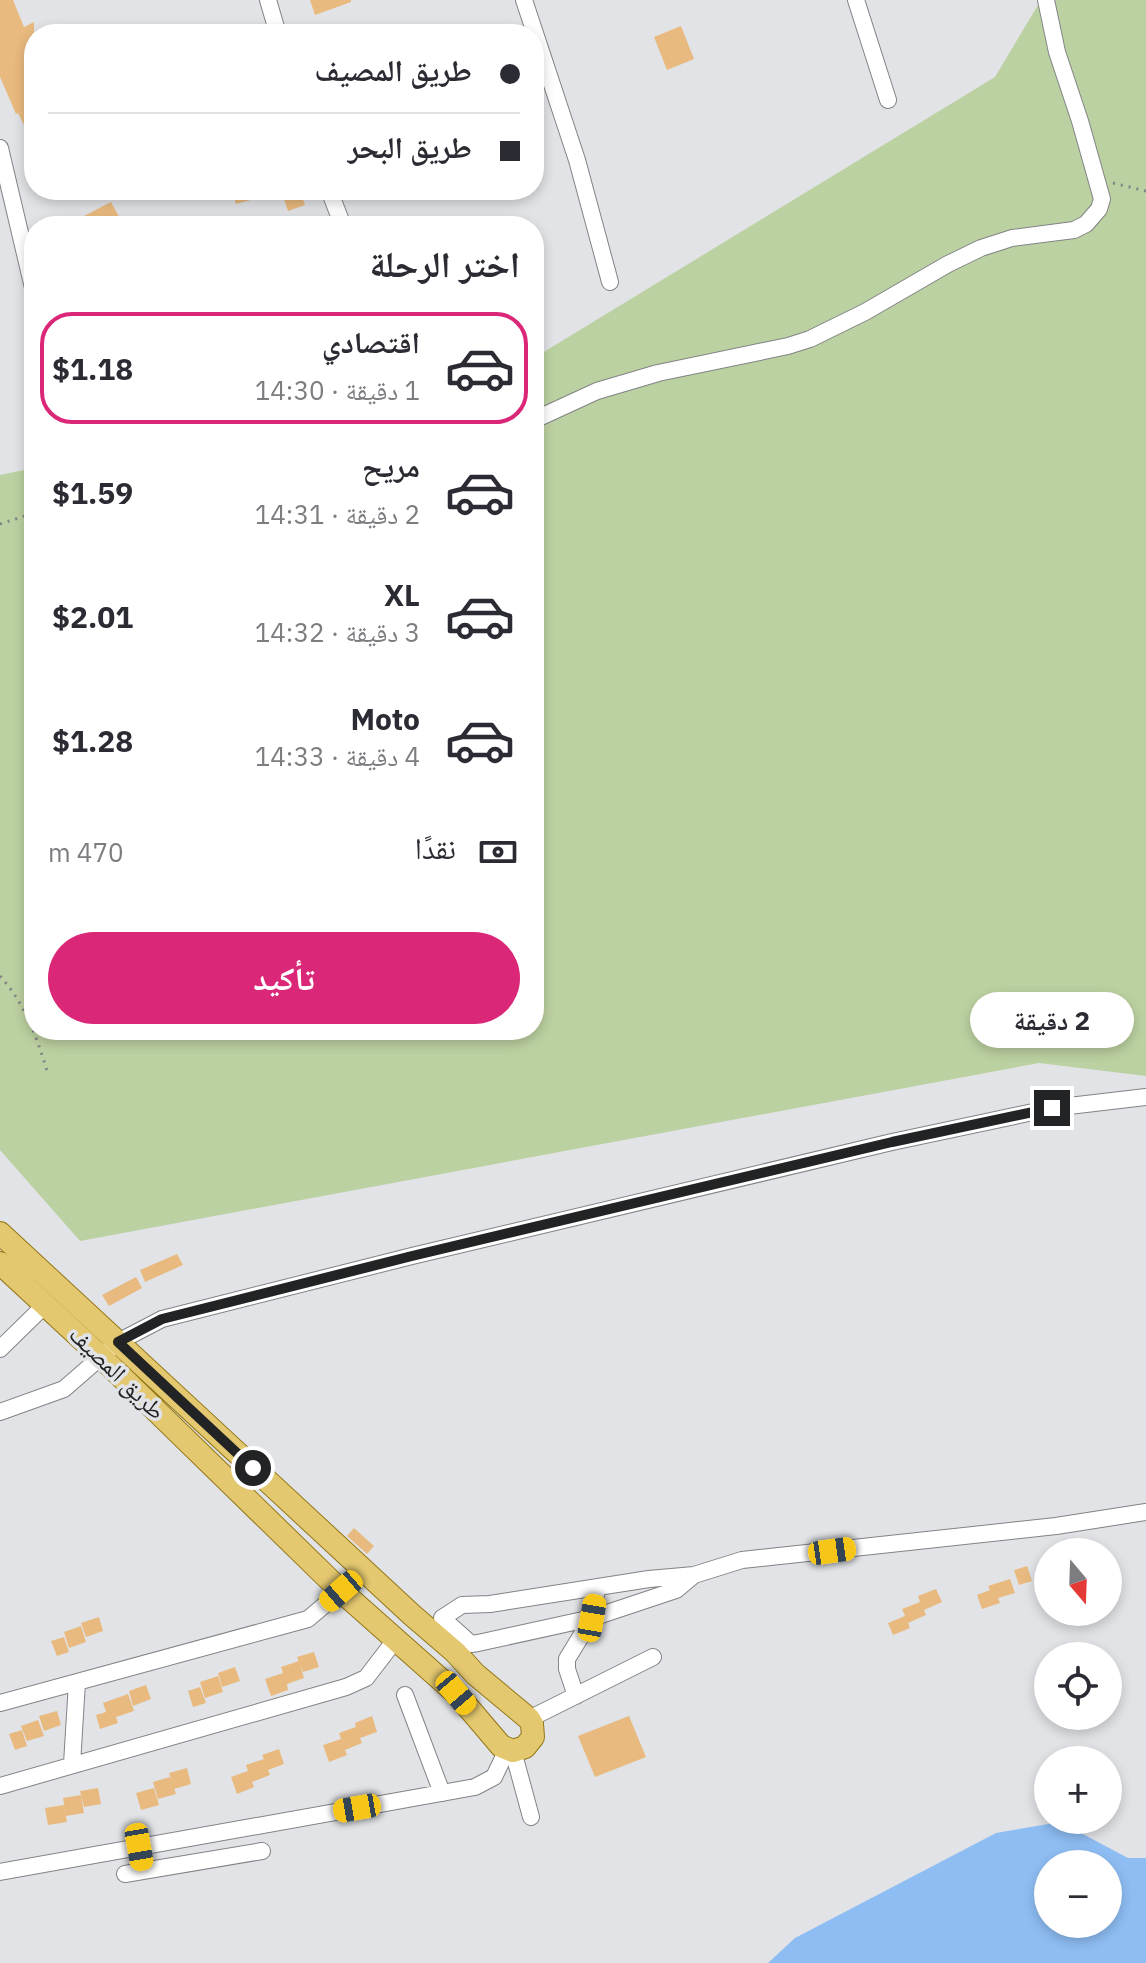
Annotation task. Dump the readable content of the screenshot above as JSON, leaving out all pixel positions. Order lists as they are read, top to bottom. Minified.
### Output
{"streets":{"main road":["طريق المصيف"]},"north":"bottom","page":{"banner":["طريق المصيف","طريق البحر"],"heading":"اختر الرحلة","list":[{"name":"اقتصادي","note":"1 دقيقة · 14:30","value":"$1.18"},{"name":"مريح","note":"2 دقيقة · 14:31","value":"$1.59"},{"name":"XL","note":"3 دقيقة · 14:32","value":"$2.01"},{"name":"Moto","note":"4 دقيقة · 14:33","value":"$1.28"}],"pay":["نقدًا","470 m"],"buttons":"تأكيد","bubble":"2 دقيقة","map_buttons":["+","−"]}}
